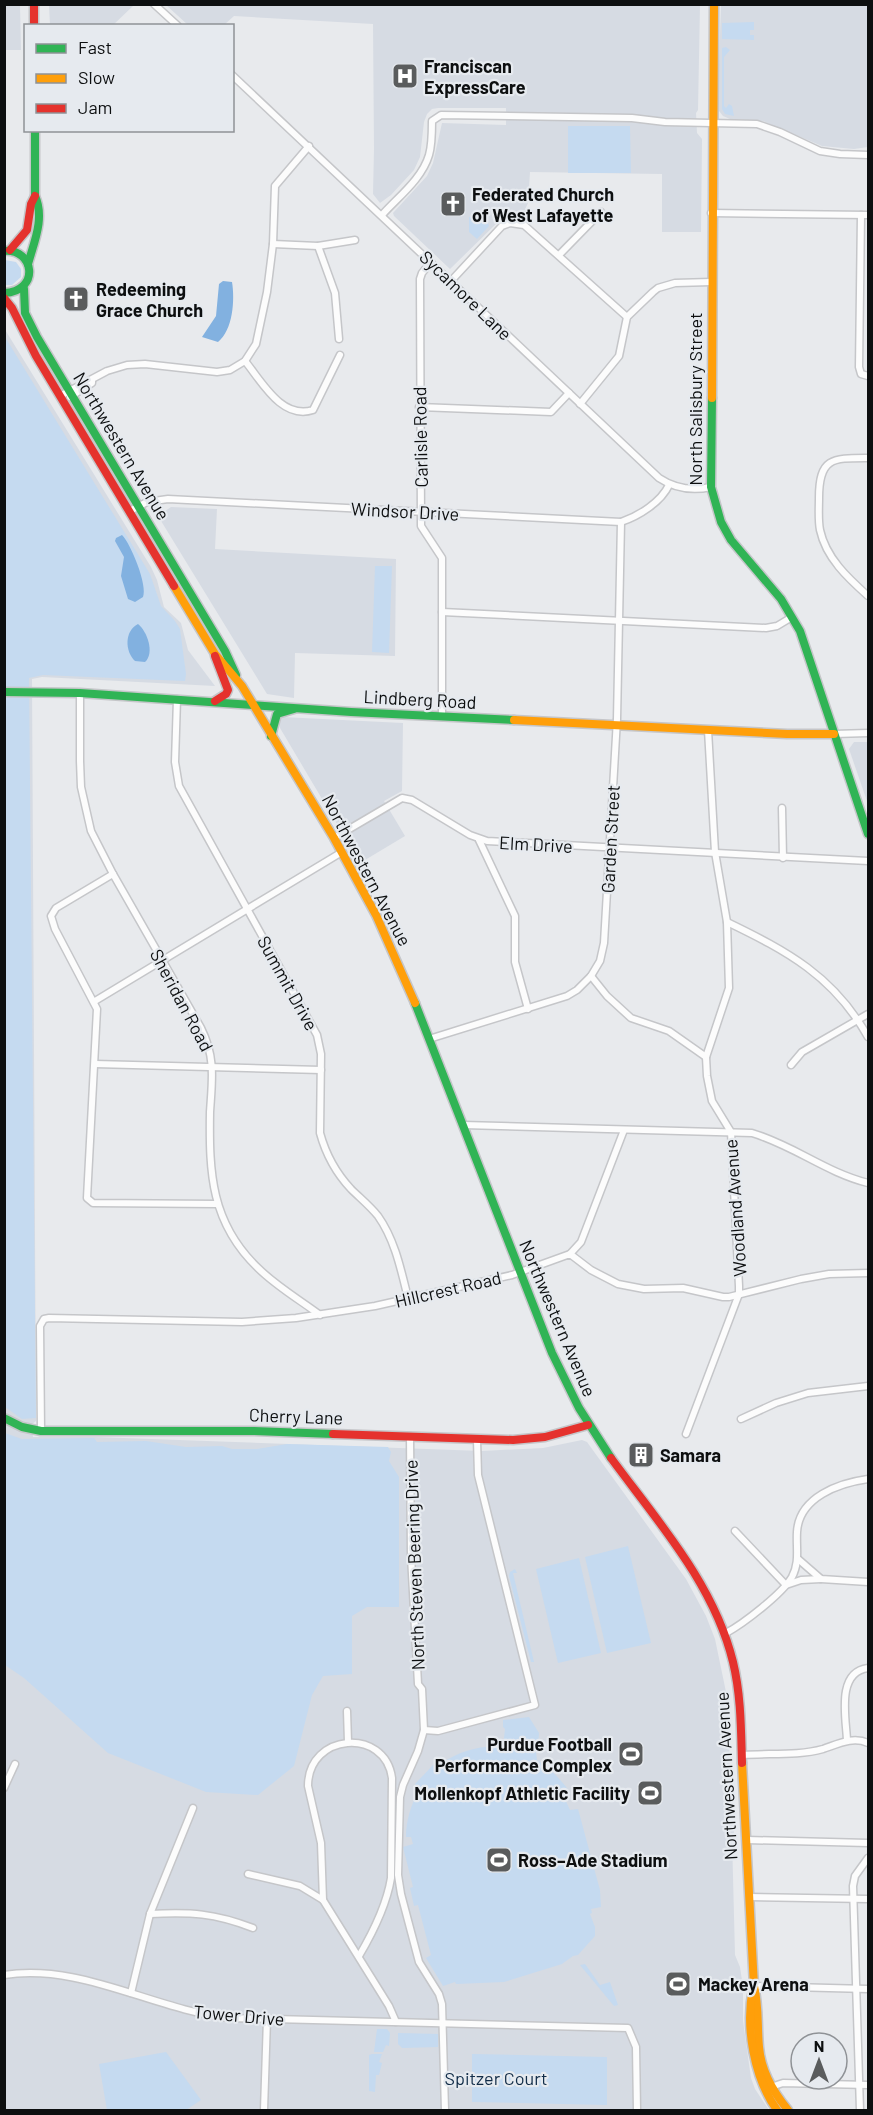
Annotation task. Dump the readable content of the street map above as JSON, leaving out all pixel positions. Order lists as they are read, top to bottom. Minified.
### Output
{"streets":{"main road":["North Salisbury Street","Northwestern Avenue","Lindberg Road","Cherry Lane"],"street":["Sycamore Lane","Carlisle Road","Windsor Drive","Garden Street","Elm Drive","Summit Drive","Sheridan Road","Woodland Avenue","Hillcrest Road","North Steven Beering Drive","Tower Drive"]},"crossings":[["Sycamore Lane","Carlisle Road"],["North Salisbury Street","Lindberg Road"],["Carlisle Road","Windsor Drive"],["Carlisle Road","Lindberg Road"],["Northwestern Avenue","Windsor Drive"],["Northwestern Avenue","Lindberg Road"],["Northwestern Avenue","Garden Street"],["Northwestern Avenue","Elm Drive"],["Northwestern Avenue","Hillcrest Road"],["Northwestern Avenue","Cherry Lane"],["Windsor Drive","Garden Street"],["Lindberg Road","Garden Street"],["Lindberg Road","Summit Drive"],["Lindberg Road","Sheridan Road"],["Lindberg Road","Woodland Avenue"],["Garden Street","Elm Drive"],["Elm Drive","Woodland Avenue"],["Summit Drive","Hillcrest Road"],["Sheridan Road","Hillcrest Road"],["Hillcrest Road","Cherry Lane"],["Cherry Lane","North Steven Beering Drive"],["North Steven Beering Drive","Tower Drive"]],"parks":["Spitzer Court"],"places":{"hospital":["Franciscan ExpressCare"],"church":["Federated Church of West Lafayette","Redeeming Grace Church"],"building":["Samara"],"sports":["Purdue Football Performance Complex","Mollenkopf Athletic Facility","Ross–Ade Stadium","Mackey Arena"]},"legend":["Fast","Slow","Jam"],"north":"top"}
